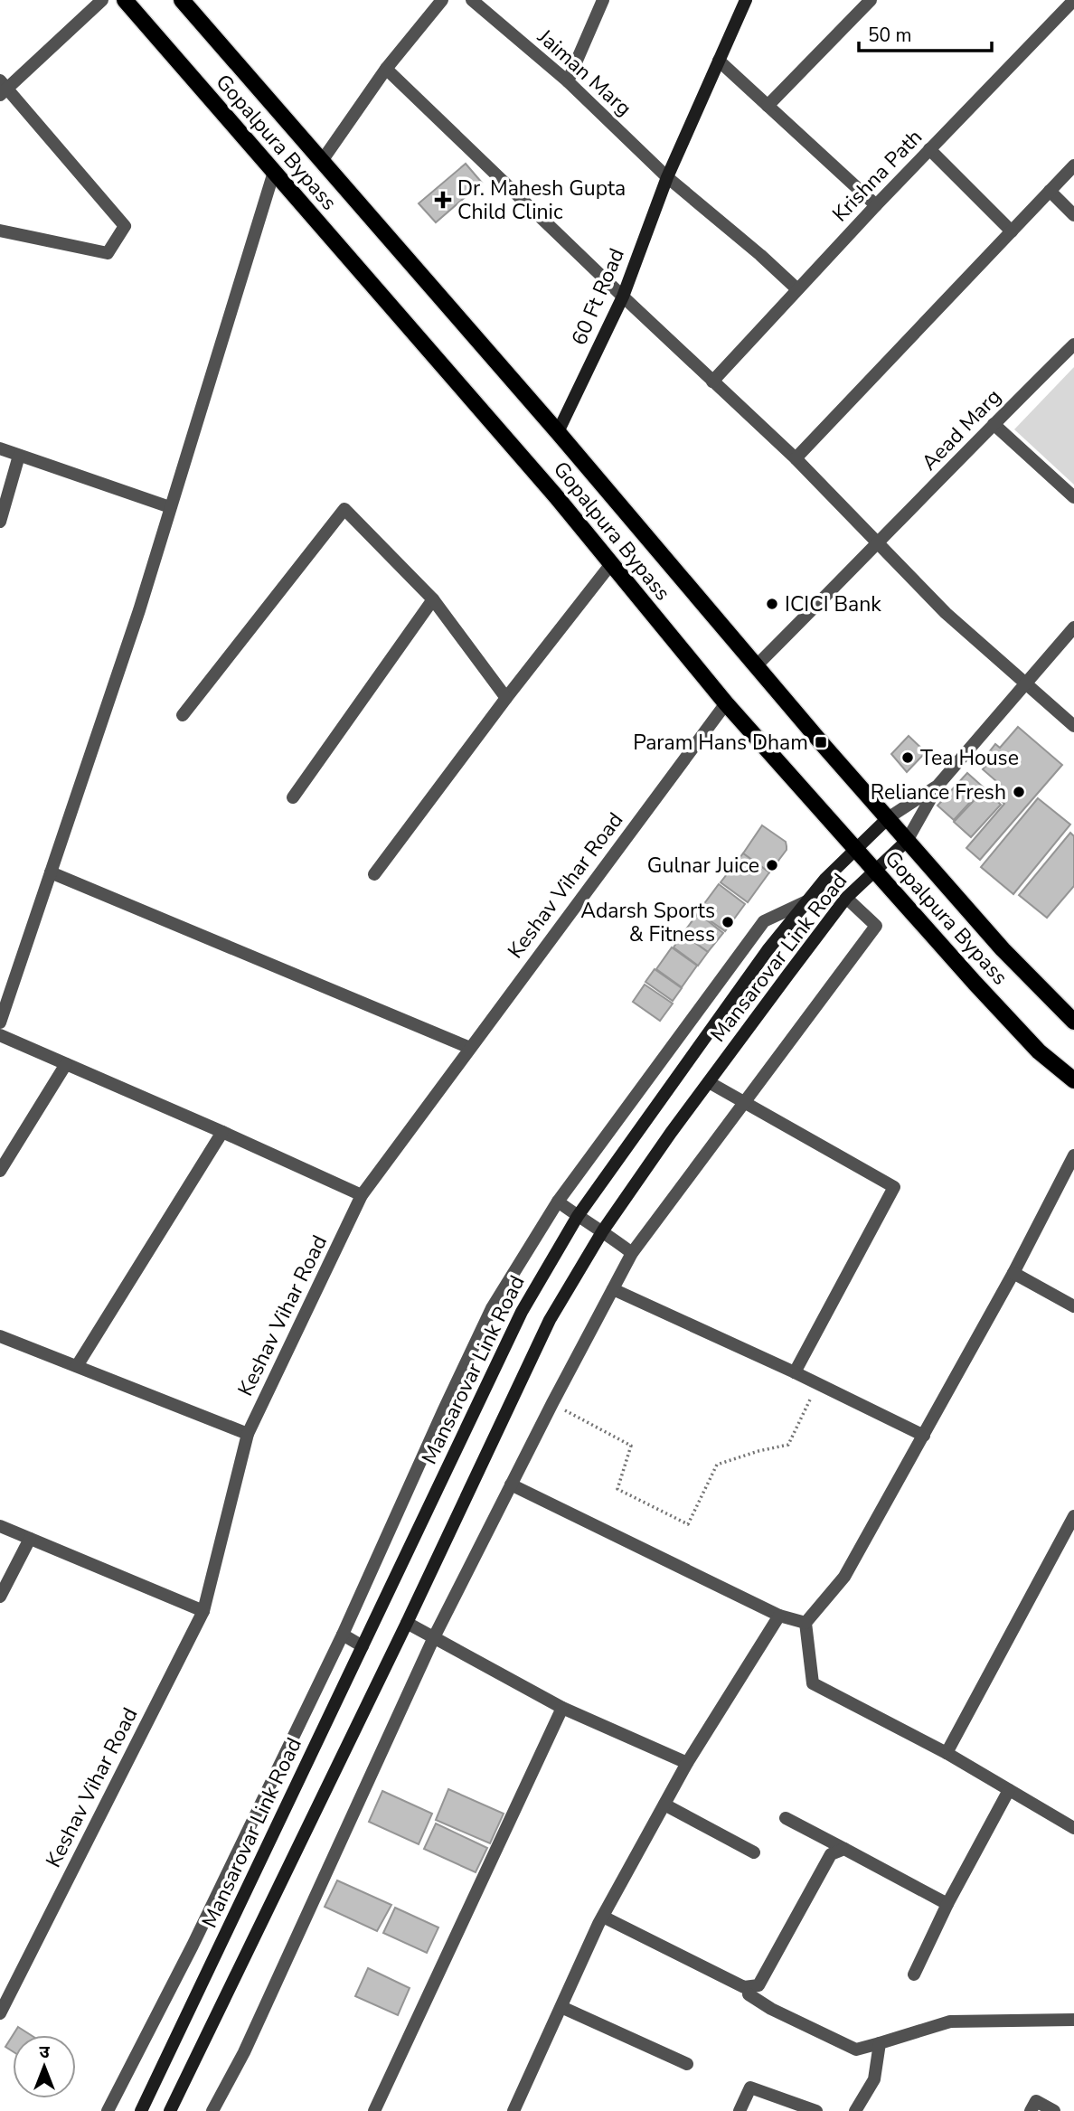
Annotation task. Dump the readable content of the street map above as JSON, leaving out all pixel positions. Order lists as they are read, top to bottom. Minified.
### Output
{"streets":{"main road":["Gopalpura Bypass"],"street":["Jaiman Marg","Krishna Path","60 Ft Road","Aead Marg","Keshav Vihar Road","Mansarovar Link Road"]},"crossings":[["Jaiman Marg","Krishna Path"],["Jaiman Marg","60 Ft Road"],["Gopalpura Bypass","60 Ft Road"],["Gopalpura Bypass","Aead Marg"],["Gopalpura Bypass","Keshav Vihar Road"],["Gopalpura Bypass","Mansarovar Link Road"]],"places":{"health":["Dr. Mahesh Gupta Child Clinic"],"other":["ICICI Bank","Tea House","Reliance Fresh","Gulnar Juice","Adarsh Sports & Fitness"],"transit":["Param Hans Dham"]},"scale_bar":"50 m","north":"top"}
